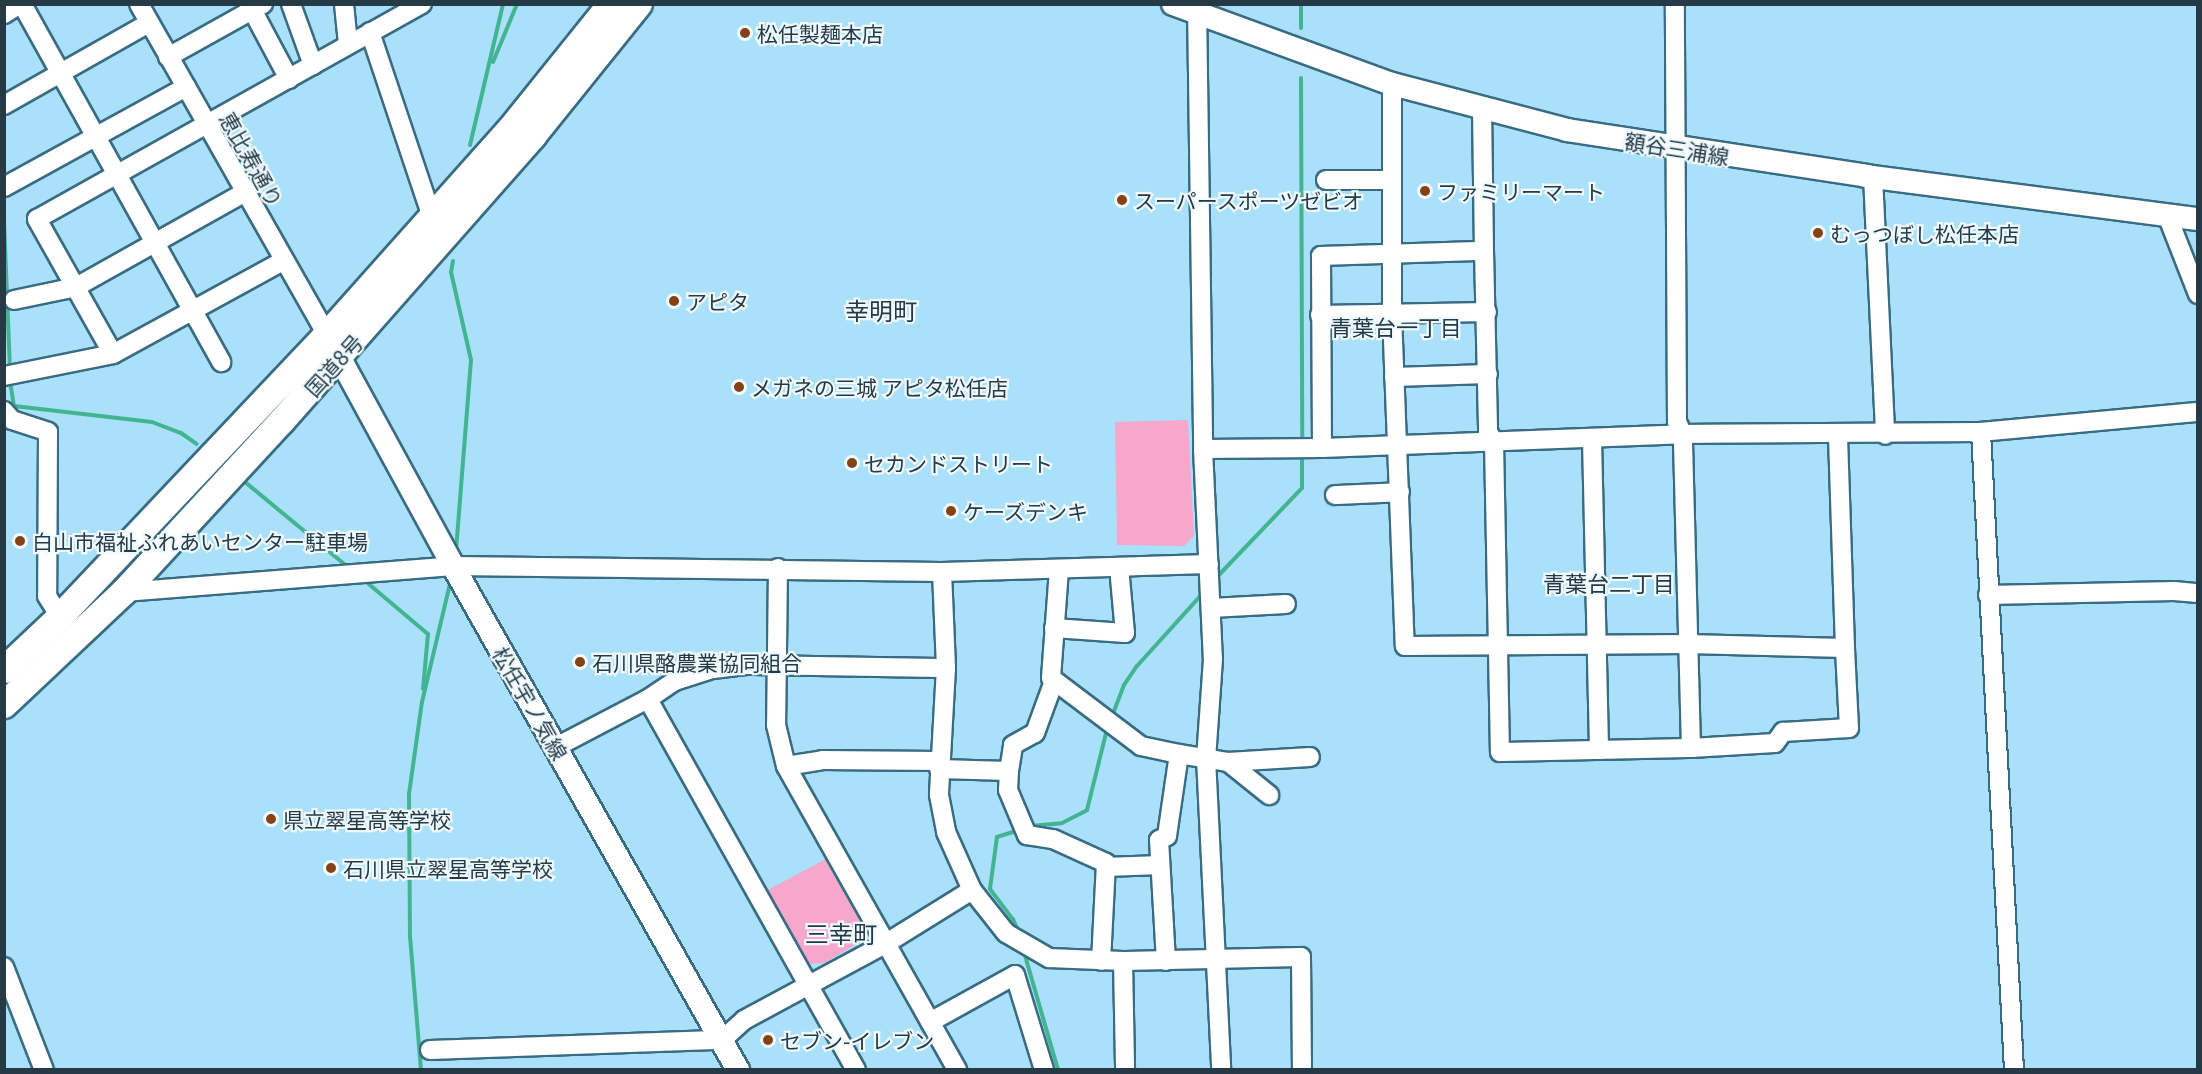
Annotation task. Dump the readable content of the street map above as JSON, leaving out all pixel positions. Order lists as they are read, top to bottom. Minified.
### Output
{"streets":{"highway":["国道8号"],"main road":["額谷三浦線","松任宇ノ気線"],"street":["恵比寿通り"]},"crossings":[["恵比寿通り","国道8号"],["恵比寿通り","松任宇ノ気線"],["国道8号","松任宇ノ気線"]],"districts":["幸明町","青葉台一丁目","青葉台二丁目","三幸町"],"places":["松任製麺本店","ファミリーマート","スーパースポーツゼビオ","むっつぼし松任本店","アピタ","メガネの三城 アピタ松任店","セカンドストリート","ケーズデンキ","白山市福祉ふれあいセンター駐車場","石川県酪農業協同組合","県立翠星高等学校","石川県立翠星高等学校","セブン-イレブン"]}
